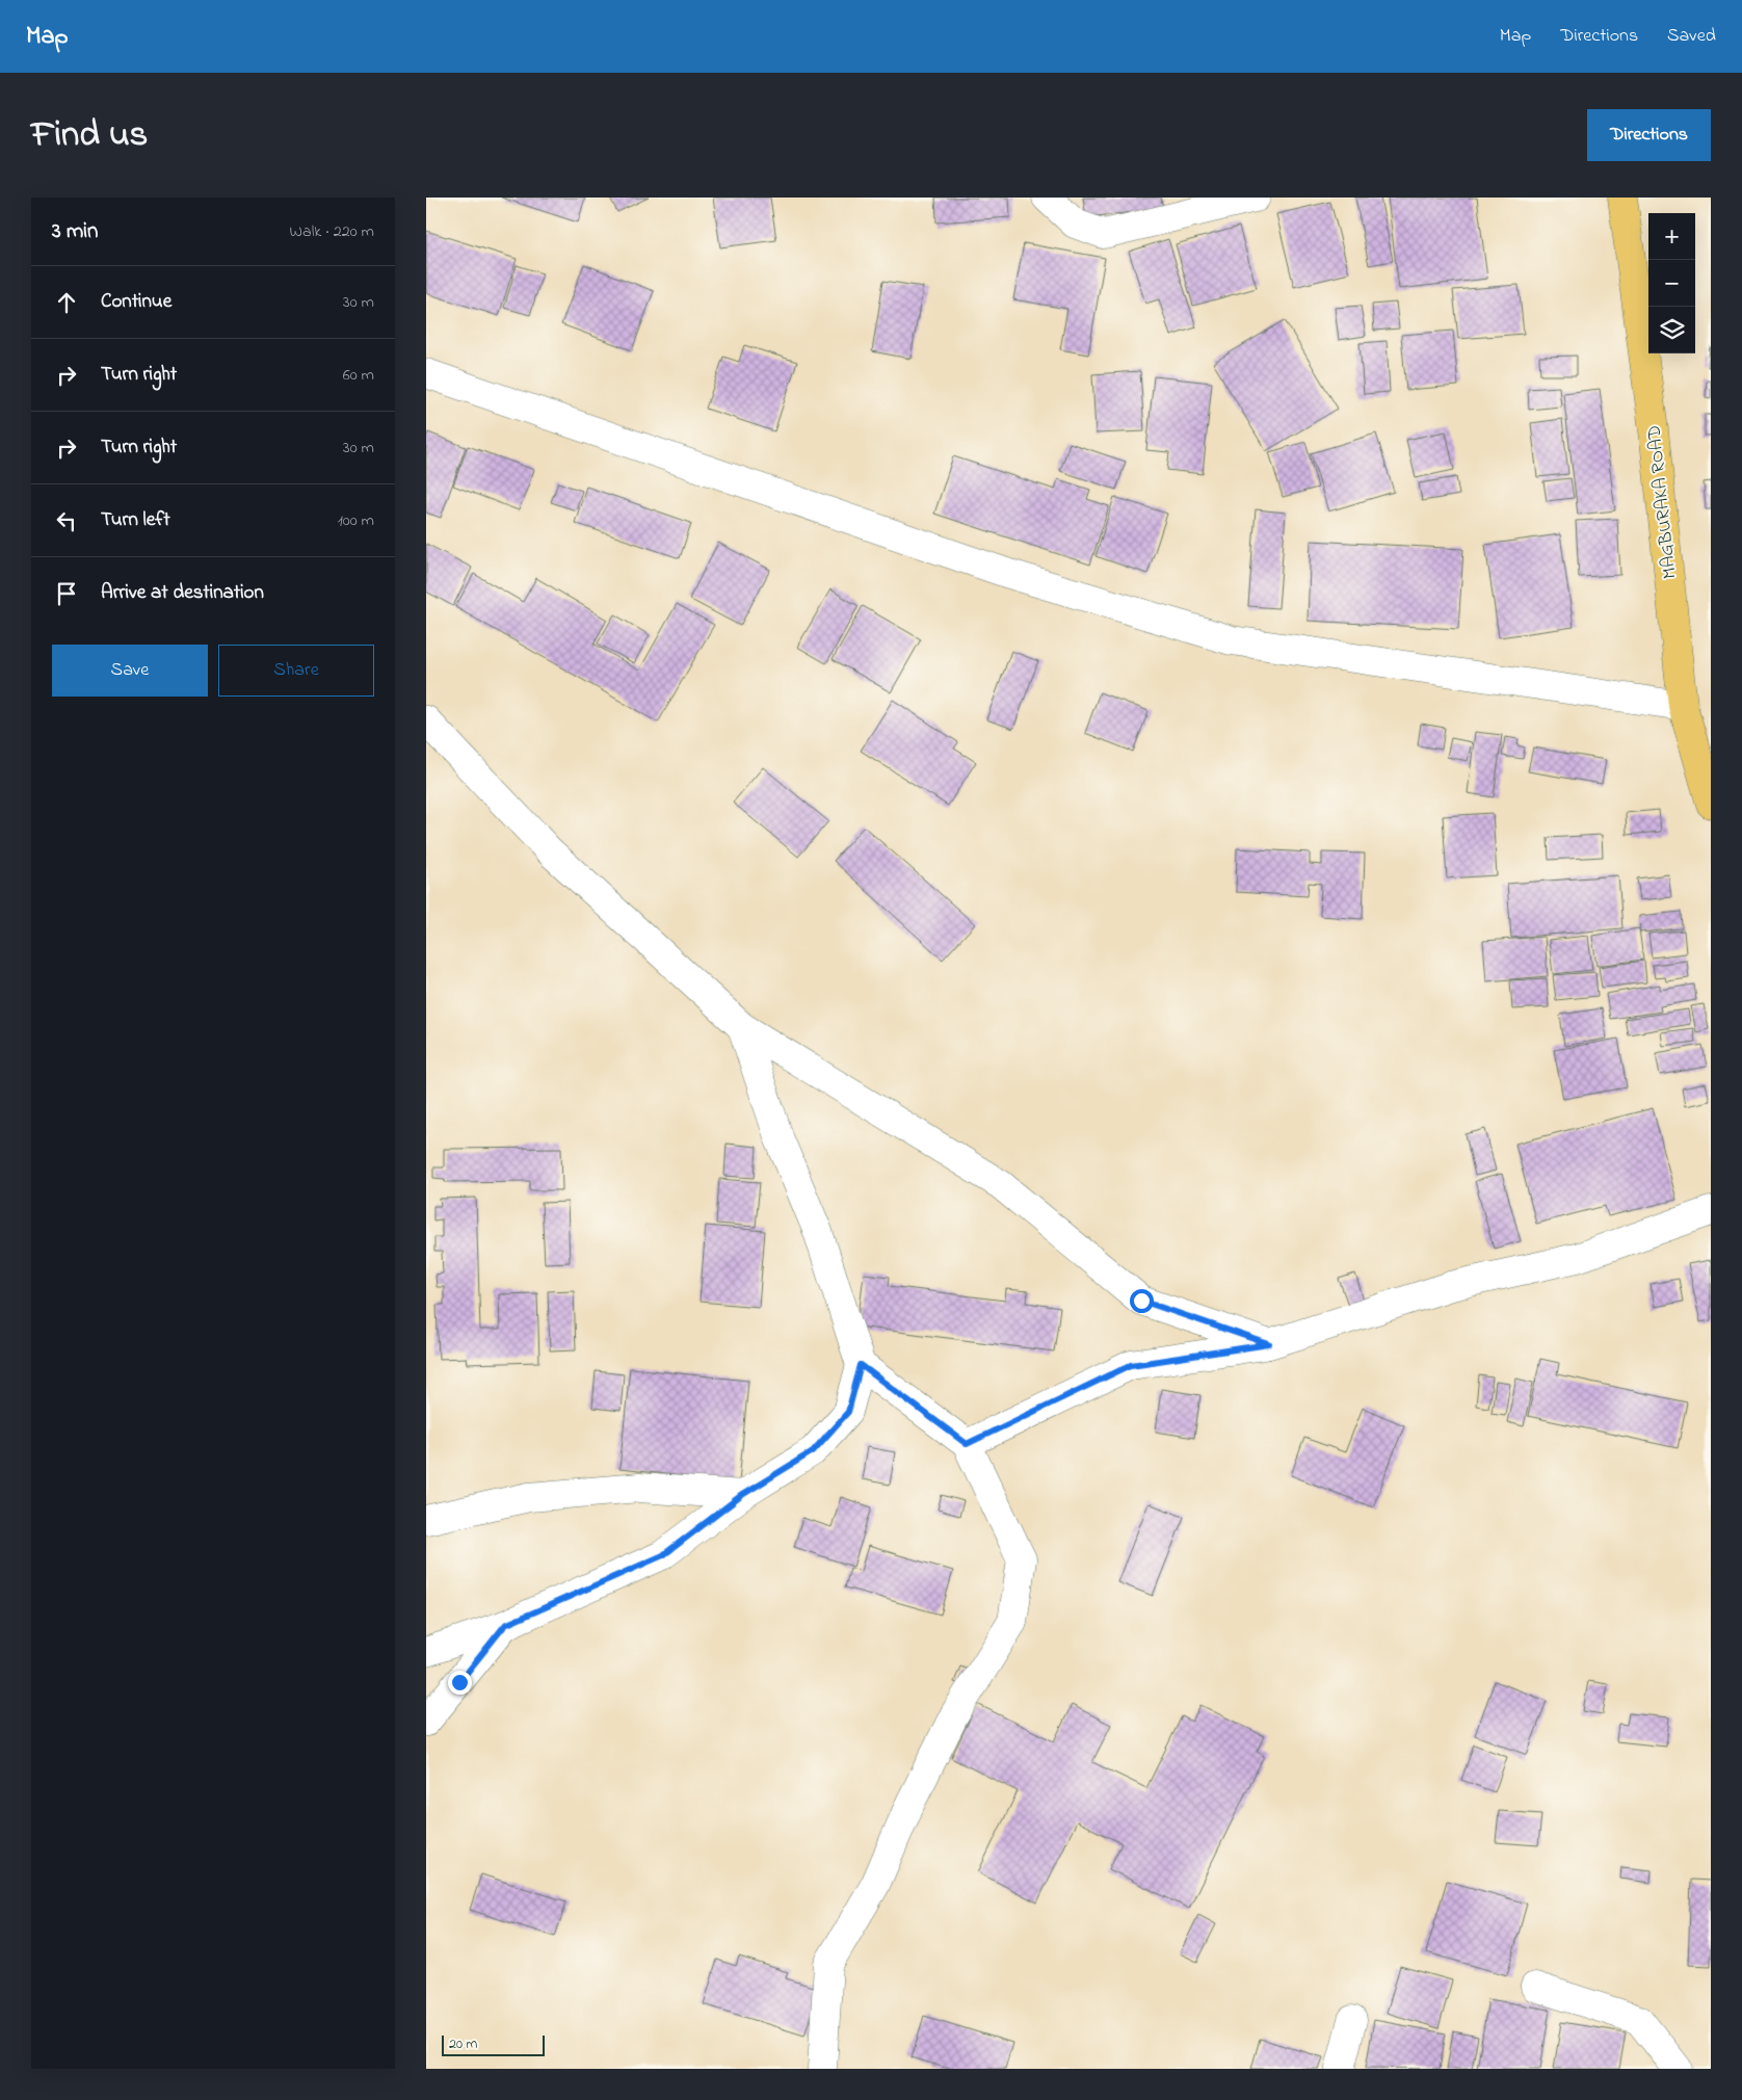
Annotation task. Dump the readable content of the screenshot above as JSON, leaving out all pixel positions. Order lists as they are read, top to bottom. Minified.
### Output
{"streets":{"main road":["MAGBURAKA ROAD"]},"scale_bar":"20 m","page":{"header":"Map","nav":["Map","Directions","Saved"],"title":"Find us","buttons":["Directions",["Save","Share"]],"heading":["3 min","Walk · 220 m"],"map_buttons":["+","−"],"list":[["Continue","30 m"],["Turn right","60 m"],["Turn right","30 m"],["Turn left","100 m"],"Arrive at destination"],"scale":"20 m"}}
